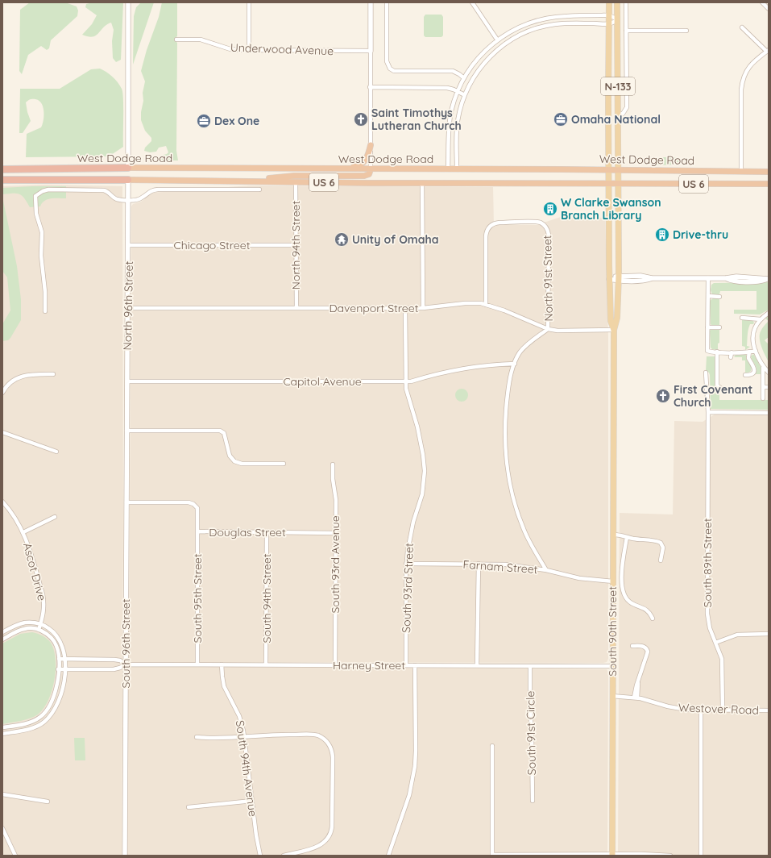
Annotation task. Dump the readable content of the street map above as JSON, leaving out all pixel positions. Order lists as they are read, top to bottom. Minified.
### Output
{"streets":{"highway":["West Dodge Road","US 6"],"main road":["N-133","South 90th Street"],"street":["Underwood Avenue","Chicago Street","North 94th Street","North 91st Street","North 96th Street","Davenport Street","Capitol Avenue","Douglas Street","South 89th Street","South 93rd Avenue","Farnam Street","Ascot Drive","South 93rd Street","South 95th Street","South 94th Street","South 96th Street","Harney Street","Westover Road","South 91st Circle","South 94th Avenue"]},"crossings":[["N-133","West Dodge Road"],["West Dodge Road","North 94th Street"],["West Dodge Road","North 96th Street"],["Chicago Street","North 94th Street"],["Chicago Street","North 96th Street"],["North 94th Street","Davenport Street"],["North 91st Street","Davenport Street"],["North 96th Street","Davenport Street"],["North 96th Street","Capitol Avenue"],["North 96th Street","South 96th Street"],["Davenport Street","South 93rd Street"],["Davenport Street","South 90th Street"],["Capitol Avenue","South 93rd Street"],["Douglas Street","South 93rd Avenue"],["Douglas Street","South 95th Street"],["Douglas Street","South 94th Street"],["Douglas Street","South 96th Street"],["South 89th Street","Westover Road"],["South 93rd Avenue","Harney Street"],["Farnam Street","South 93rd Street"],["Farnam Street","South 90th Street"],["South 93rd Street","Harney Street"],["South 95th Street","Harney Street"],["South 94th Street","Harney Street"],["South 90th Street","Harney Street"],["South 90th Street","Westover Road"],["South 96th Street","Harney Street"],["Harney Street","South 91st Circle"],["Harney Street","South 94th Avenue"]],"places":{"church":["Saint Timothys Lutheran Church","First Covenant Church"],"office":["Omaha National","Dex One"],"building":["W Clarke Swanson Branch Library","Drive-thru"],"temple":["Unity of Omaha"]}}
